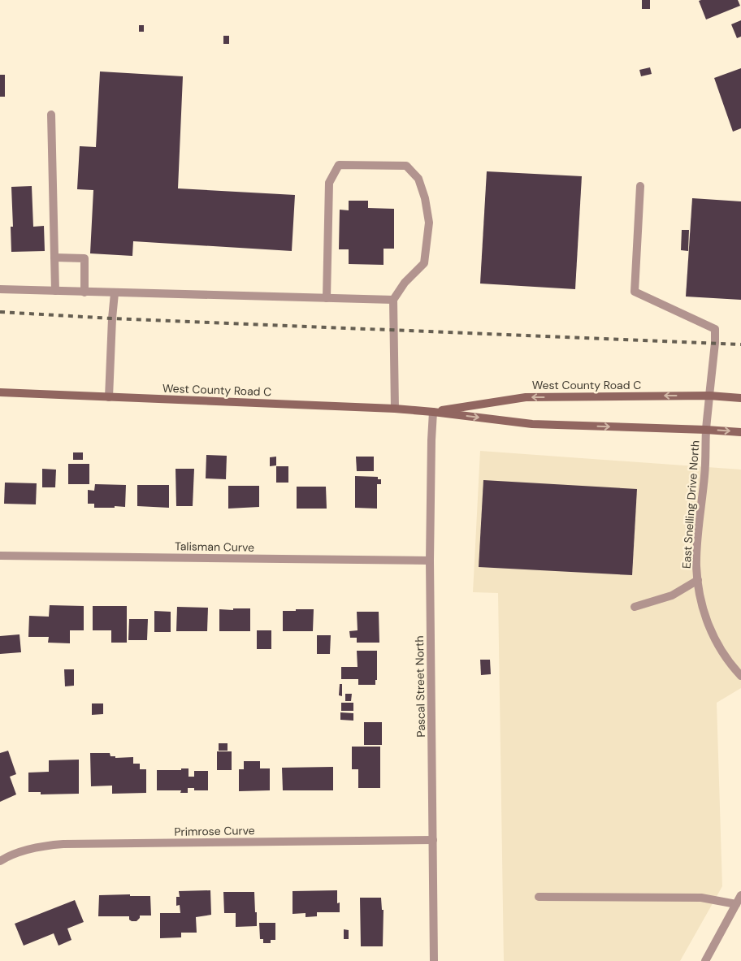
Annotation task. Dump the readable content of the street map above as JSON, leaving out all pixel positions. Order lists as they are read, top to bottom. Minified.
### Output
{"streets":{"main road":["West County Road C"],"street":["East Snelling Drive North","Talisman Curve","Pascal Street North","Primrose Curve"]},"crossings":[["West County Road C","East Snelling Drive North"],["West County Road C","Pascal Street North"],["Talisman Curve","Pascal Street North"],["Pascal Street North","Primrose Curve"]]}
